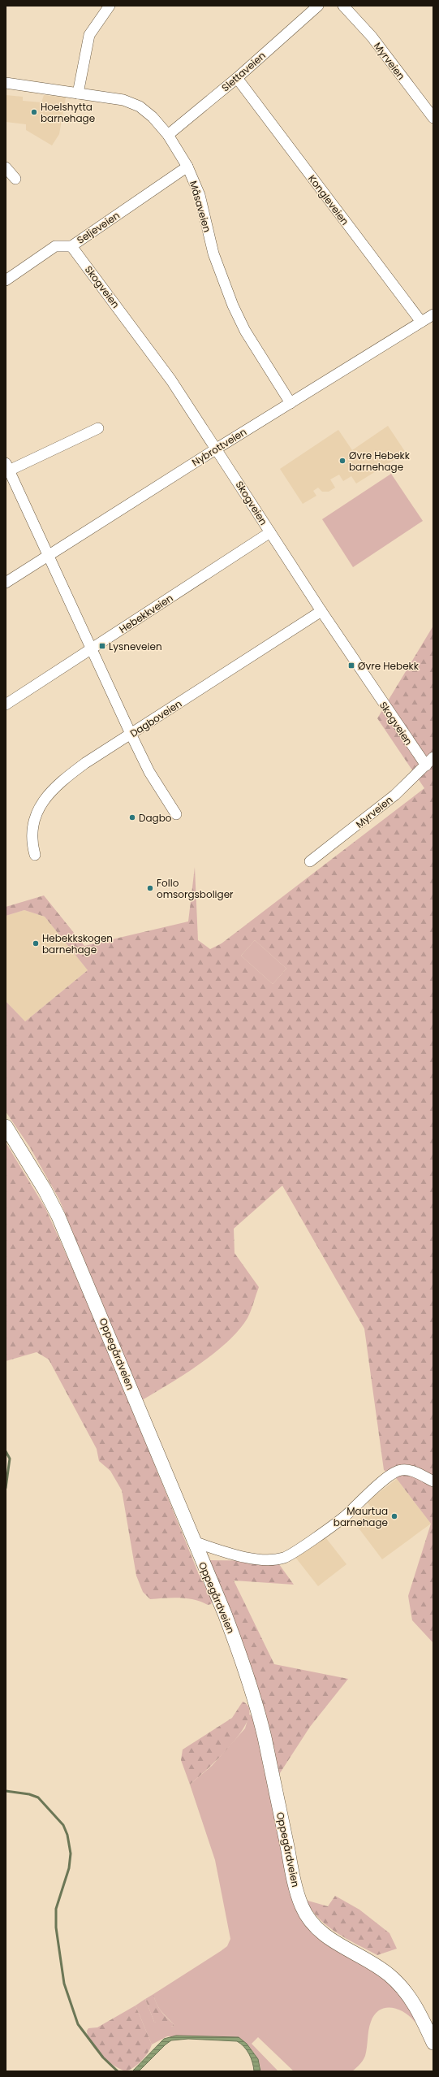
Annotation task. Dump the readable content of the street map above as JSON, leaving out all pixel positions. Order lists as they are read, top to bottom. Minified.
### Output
{"streets":{"main road":["Oppegårdveien"],"street":["Myrveien","Slettaveien","Kongleveien","Måsaveien","Seljeveien","Skogveien","Nybrottveien","Hebekkveien","Dagboveien"]},"crossings":[["Myrveien","Skogveien"],["Slettaveien","Kongleveien"],["Slettaveien","Måsaveien"],["Kongleveien","Nybrottveien"],["Måsaveien","Seljeveien"],["Måsaveien","Nybrottveien"],["Seljeveien","Skogveien"],["Skogveien","Nybrottveien"],["Skogveien","Hebekkveien"],["Skogveien","Dagboveien"]],"places":{"other":["Hoelshytta barnehage","Øvre Hebekk barnehage","Dagbo","Follo omsorgsboliger","Hebekkskogen barnehage","Maurtua barnehage"],"transit":["Lysneveien","Øvre Hebekk"]}}
